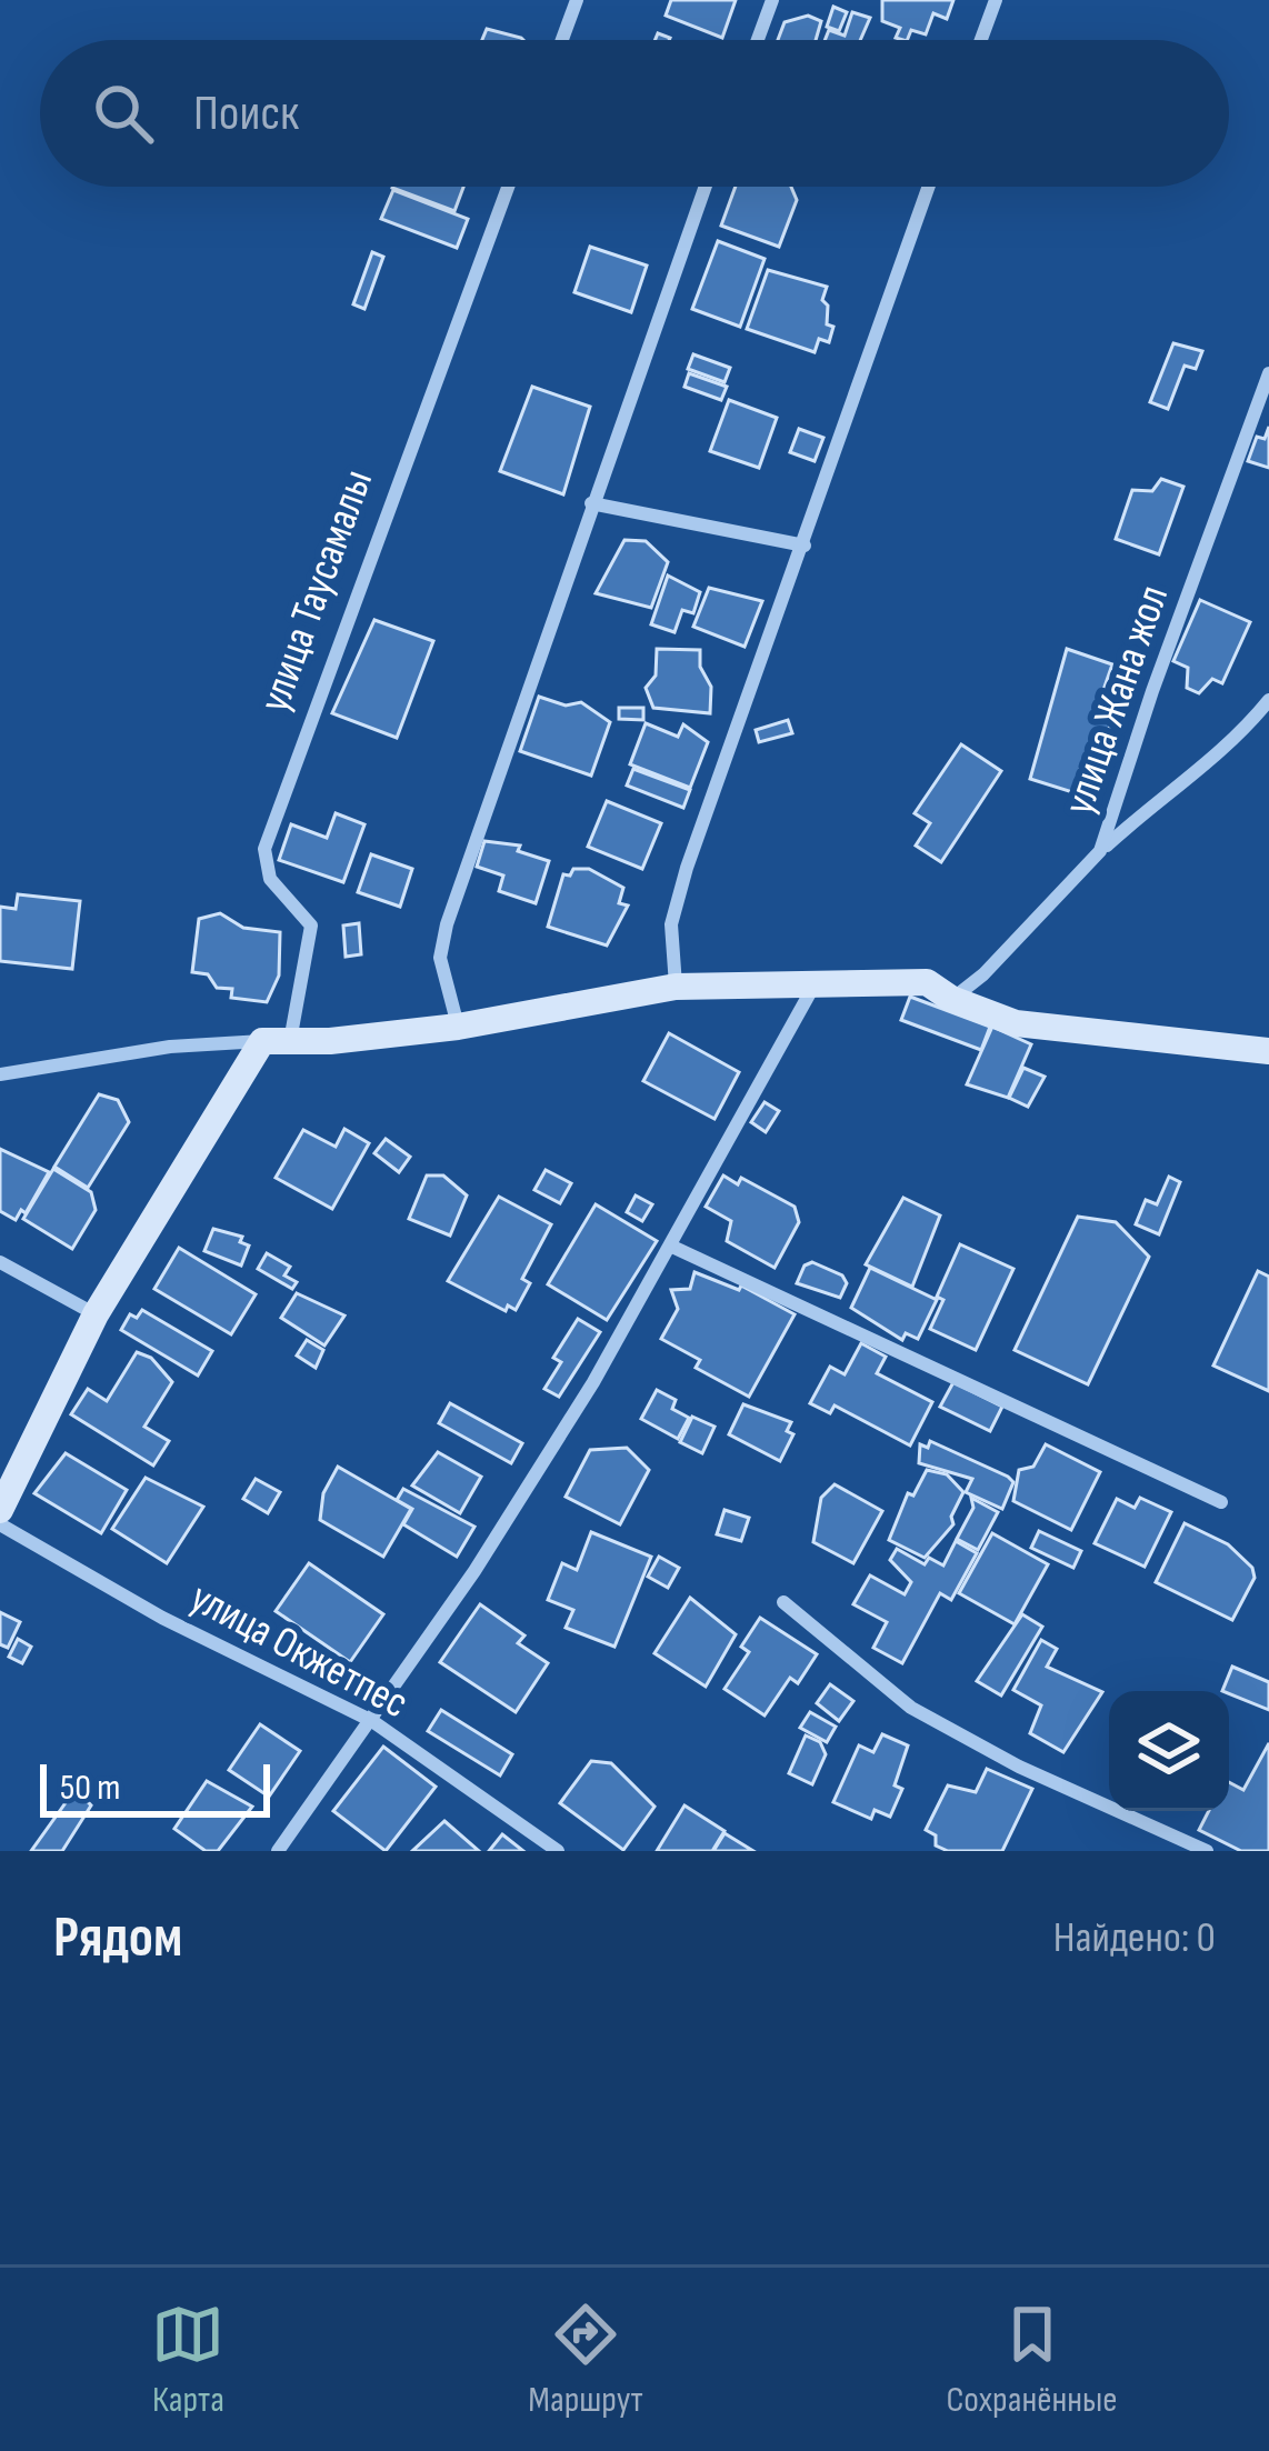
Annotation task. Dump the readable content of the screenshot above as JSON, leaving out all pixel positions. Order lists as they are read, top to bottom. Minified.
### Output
{"streets":{"street":["улица Таусамалы","улица Жана жол","улица Окжетпес"]},"scale_bar":"50 m","page":{"search":"Поиск","scale":"50 m","heading":["Рядом","Найдено: 0"],"nav":["Карта","Маршрут","Сохранённые"]}}
